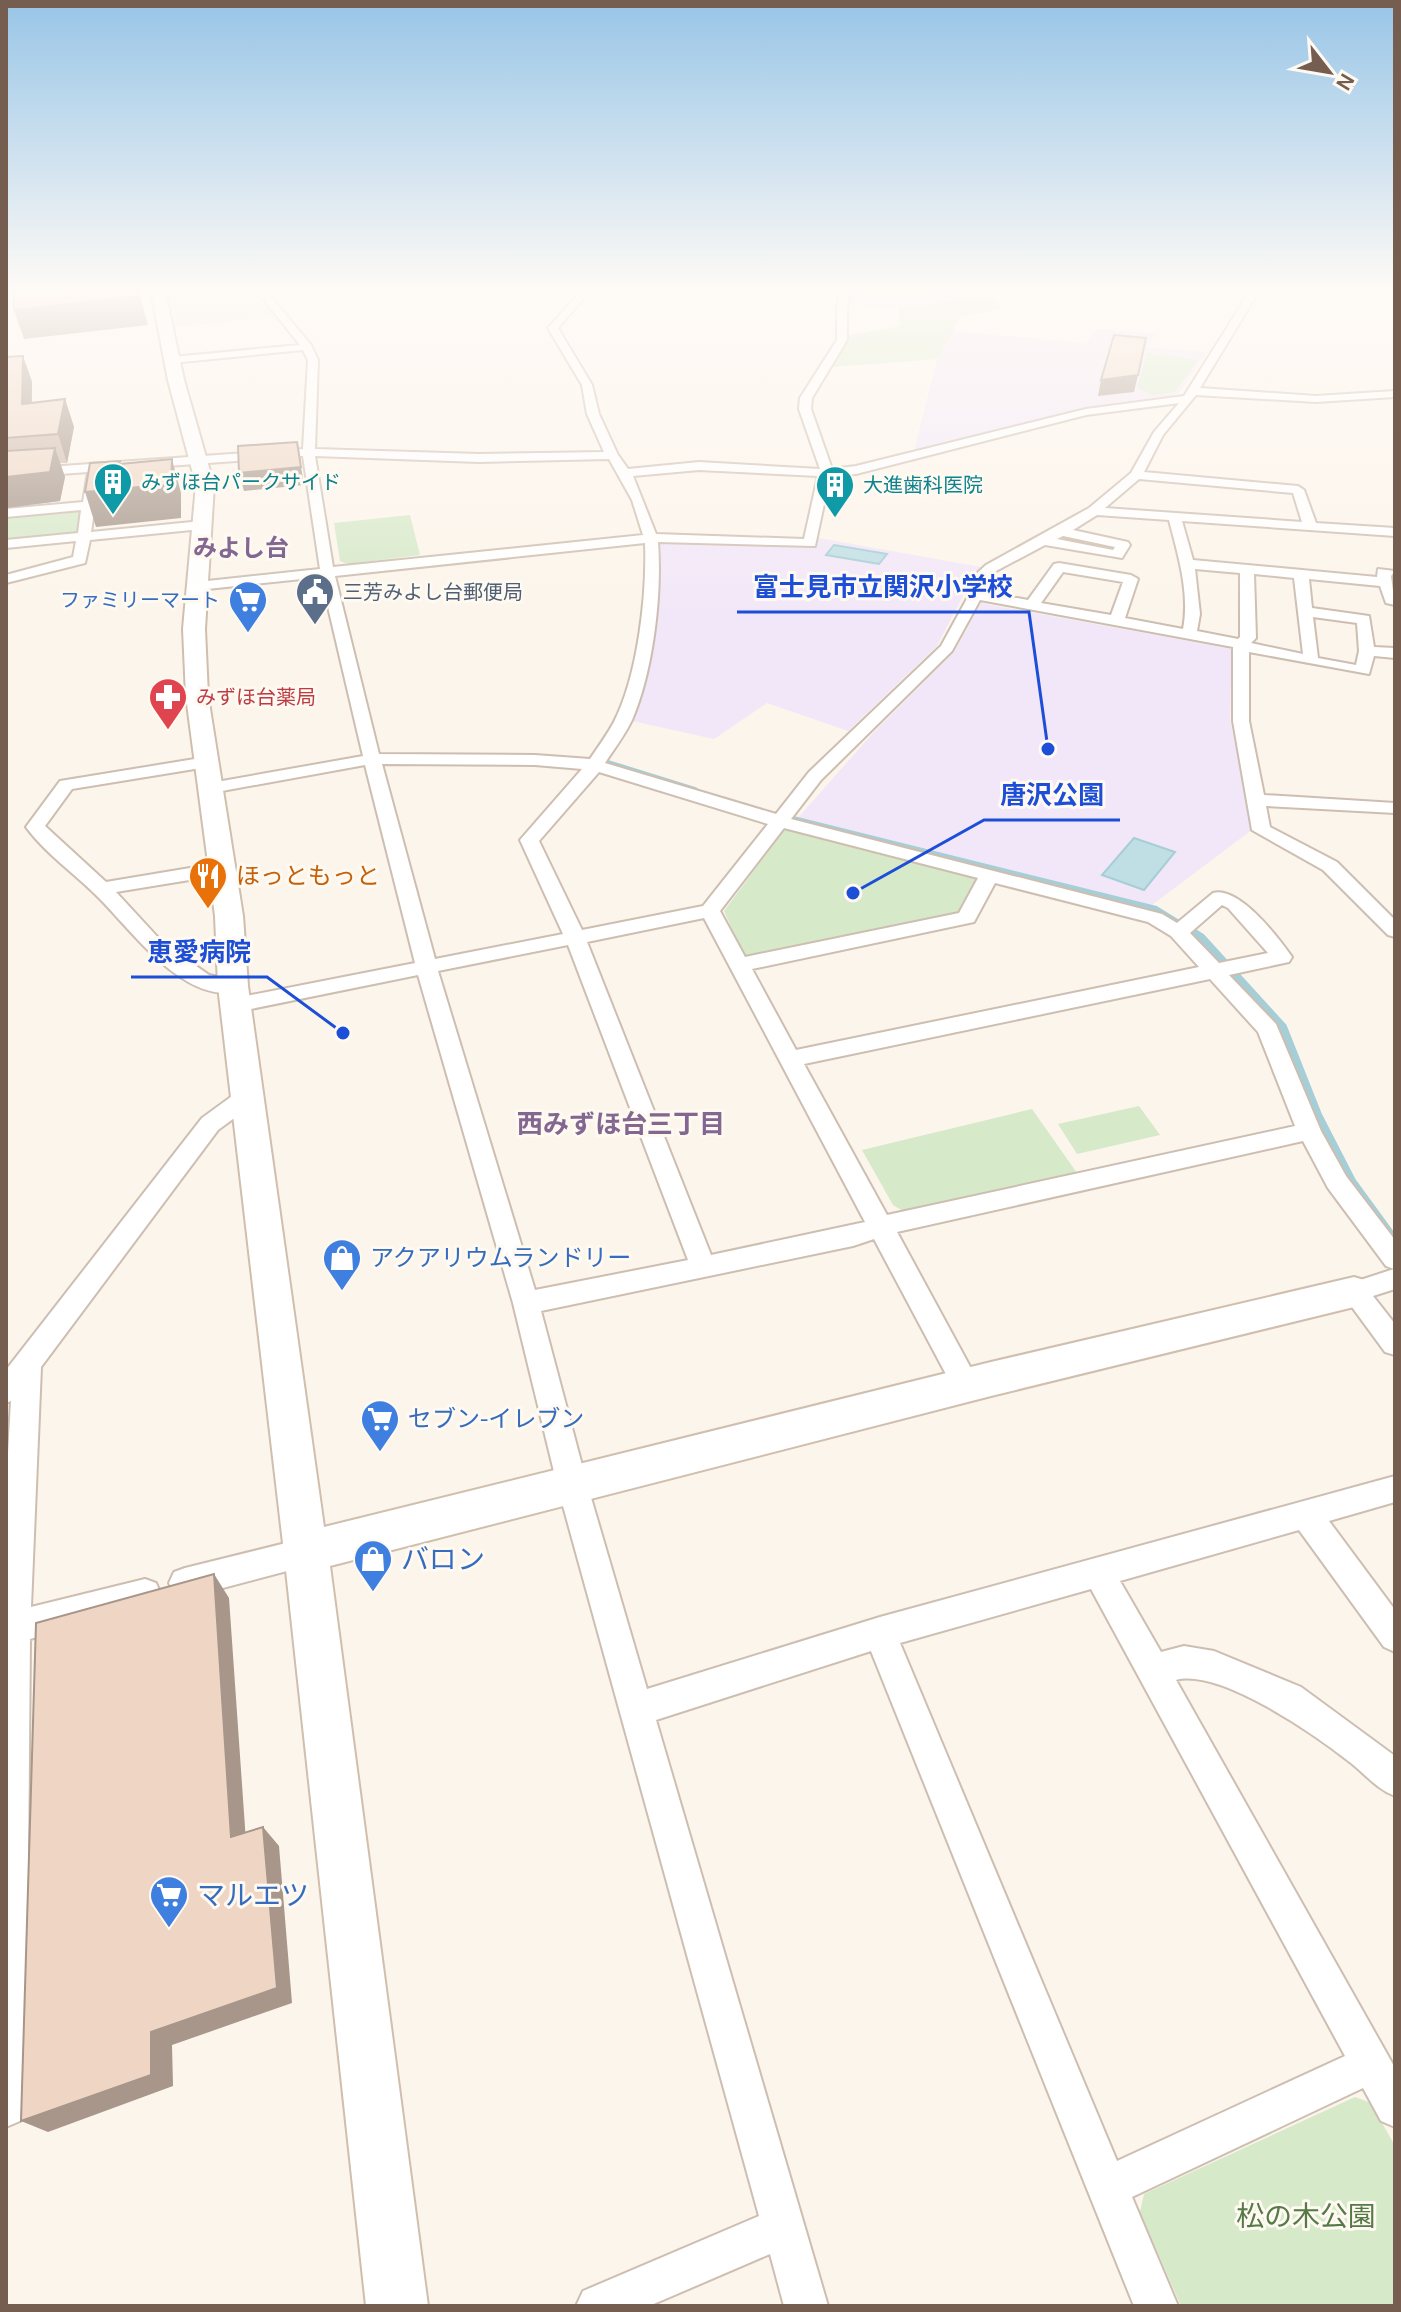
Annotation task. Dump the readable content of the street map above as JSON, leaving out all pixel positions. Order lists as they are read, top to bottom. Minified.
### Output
{"districts":["みよし台","西みずほ台三丁目"],"parks":["松の木公園"],"places":{"building":["みずほ台パークサイド","大進歯科医院"],"public building":["三芳みよし台郵便局"],"supermarket":["ファミリーマート","セブン-イレブン","マルエツ"],"pharmacy":["みずほ台薬局"],"other":["富士見市立関沢小学校","唐沢公園","恵愛病院"],"restaurant":["ほっともっと"],"shop":["アクアリウムランドリー","バロン"]},"north":"bottom right"}
